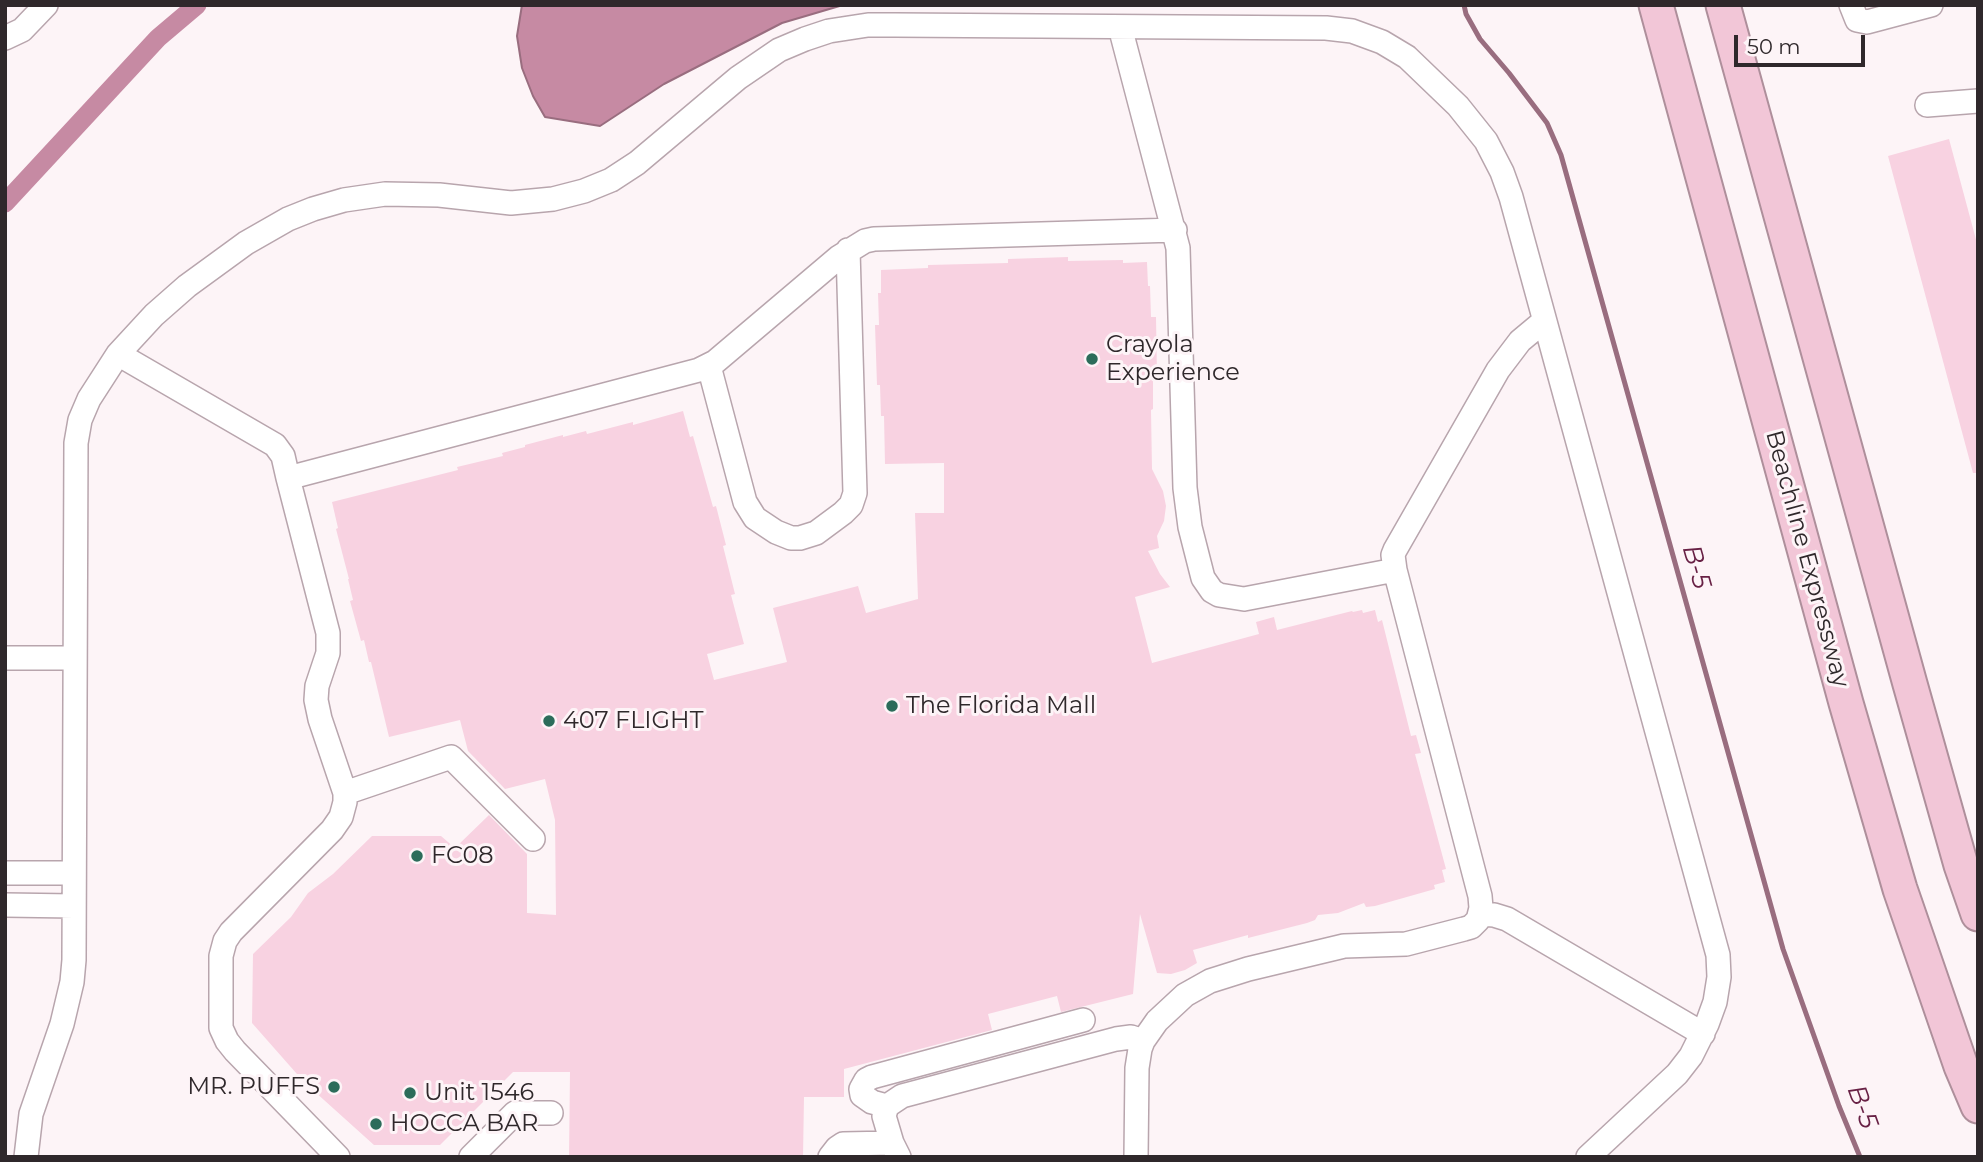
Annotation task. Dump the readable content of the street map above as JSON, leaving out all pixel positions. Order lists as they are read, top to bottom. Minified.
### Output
{"streets":{"highway":["Beachline Expressway"]},"water":["B-5"],"places":["Crayola Experience","The Florida Mall","407 FLIGHT","FC08","MR. PUFFS","Unit 1546","HOCCA BAR"],"scale_bar":"50 m"}
